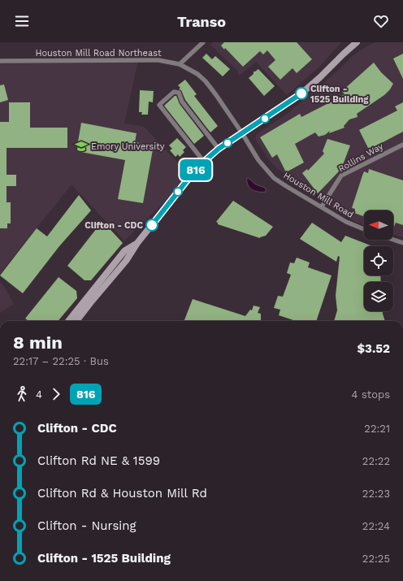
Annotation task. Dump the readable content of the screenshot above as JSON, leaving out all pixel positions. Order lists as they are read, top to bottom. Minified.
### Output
{"streets":{"street":["Houston Mill Road Northeast","Rollins Way","Houston Mill Road"]},"crossings":[["Houston Mill Road Northeast","Houston Mill Road"],["Rollins Way","Houston Mill Road"]],"places":{"other":["Clifton - 1525 Building","Clifton - CDC"],"school or university":["Emory University"]},"lines":["bus line 816"],"north":"left","page":{"header":"Transo","on_map":"816","heading":["8 min","22:17 – 22:25 · Bus","$3.52"],"legs":["4","816","4 stops"],"list":[{"name":"Clifton - CDC","value":"22:21"},{"name":"Clifton Rd NE & 1599","value":"22:22"},{"name":"Clifton Rd & Houston Mill Rd","value":"22:23"},{"name":"Clifton - Nursing","value":"22:24"},{"name":"Clifton - 1525 Building","value":"22:25"}]}}
